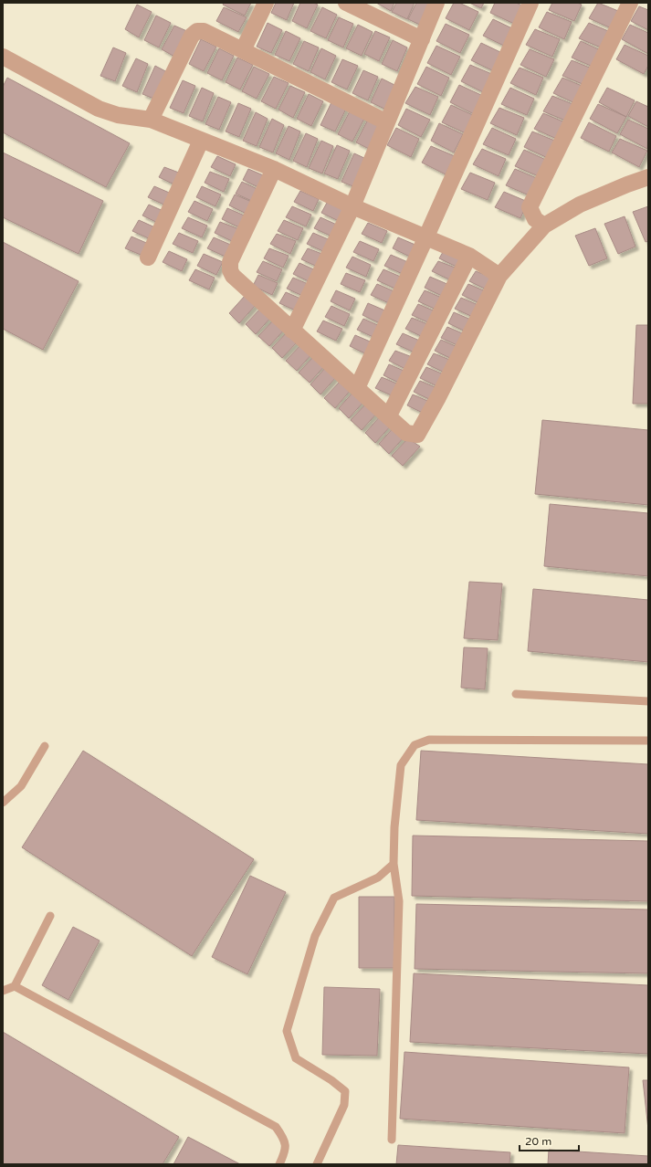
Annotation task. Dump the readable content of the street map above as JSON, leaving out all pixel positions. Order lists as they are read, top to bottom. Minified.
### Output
{"scale_bar":"20 m"}
